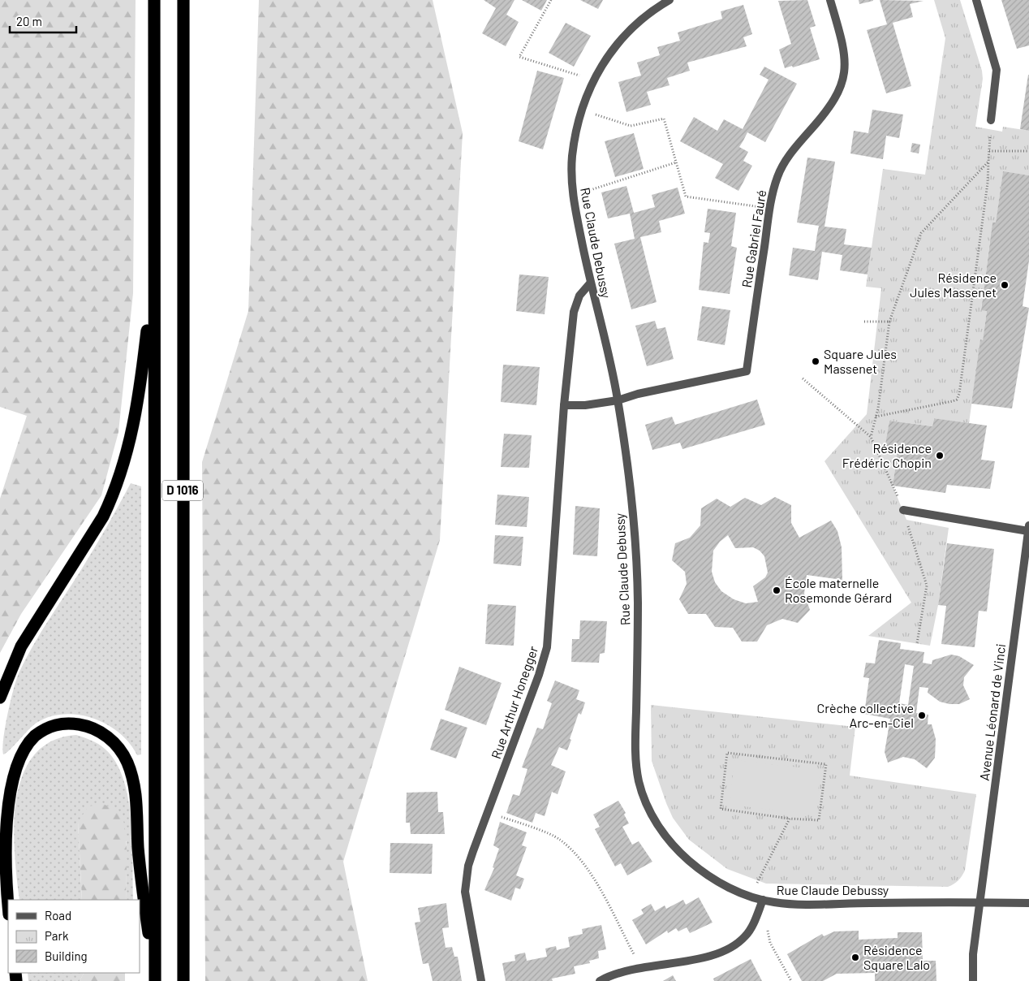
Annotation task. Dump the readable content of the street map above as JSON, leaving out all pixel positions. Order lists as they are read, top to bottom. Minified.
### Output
{"streets":{"highway":["D 1016"],"street":["Rue Gabriel Fauré","Rue Claude Debussy","Rue Arthur Honegger","Avenue Léonard de Vinci"]},"crossings":[["Rue Gabriel Fauré","Rue Claude Debussy"],["Rue Claude Debussy","Rue Arthur Honegger"],["Rue Claude Debussy","Avenue Léonard de Vinci"]],"places":["Résidence Jules Massenet","Square Jules Massenet","Résidence Frédéric Chopin","École maternelle Rosemonde Gérard","Crèche collective Arc-en-Ciel","Résidence Square Lalo"],"legend":["Road","Park","Building"],"scale_bar":"20 m"}
